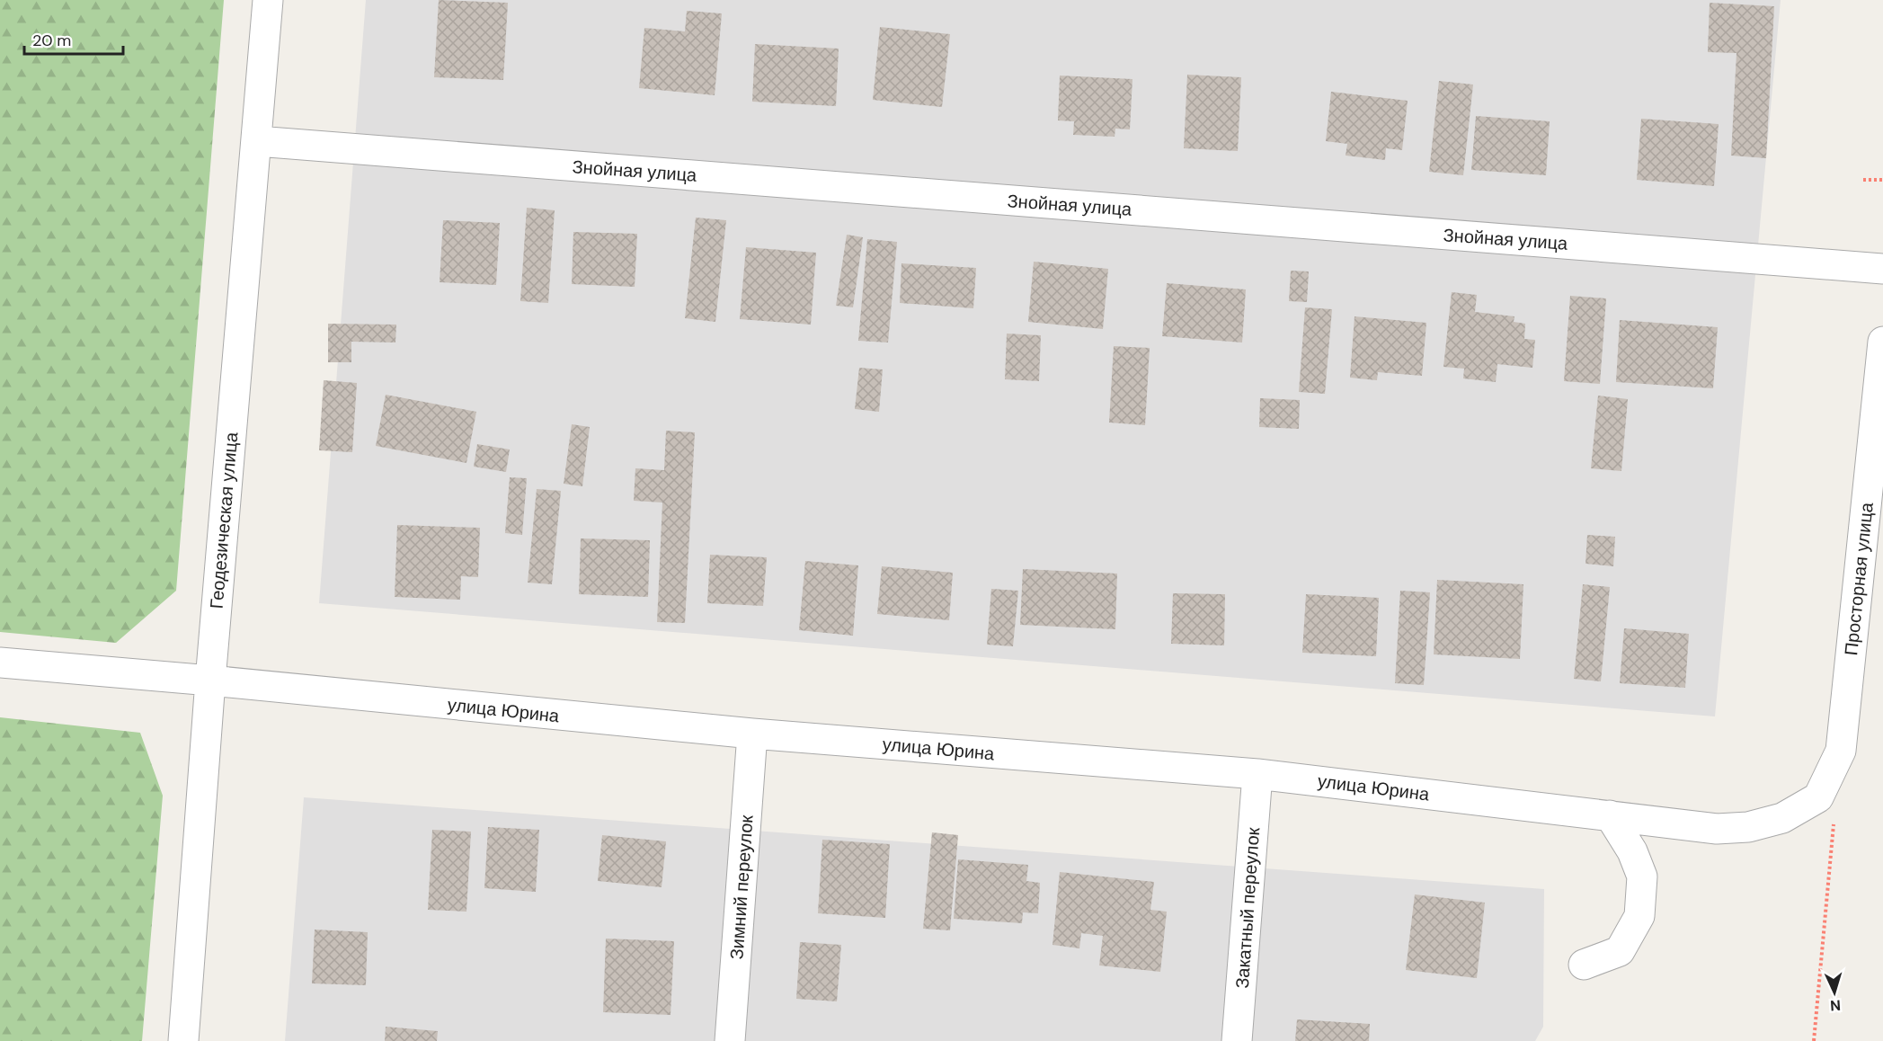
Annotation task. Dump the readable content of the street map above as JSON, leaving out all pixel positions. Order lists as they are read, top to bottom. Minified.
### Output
{"streets":{"street":["Знойная улица","Геодезическая улица","Просторная улица","улица Юрина","Зимний переулок","Закатный переулок"]},"crossings":[["Знойная улица","Геодезическая улица"],["Геодезическая улица","улица Юрина"],["Просторная улица","улица Юрина"],["улица Юрина","Зимний переулок"],["улица Юрина","Закатный переулок"]],"scale_bar":"20 m","north":"bottom"}
